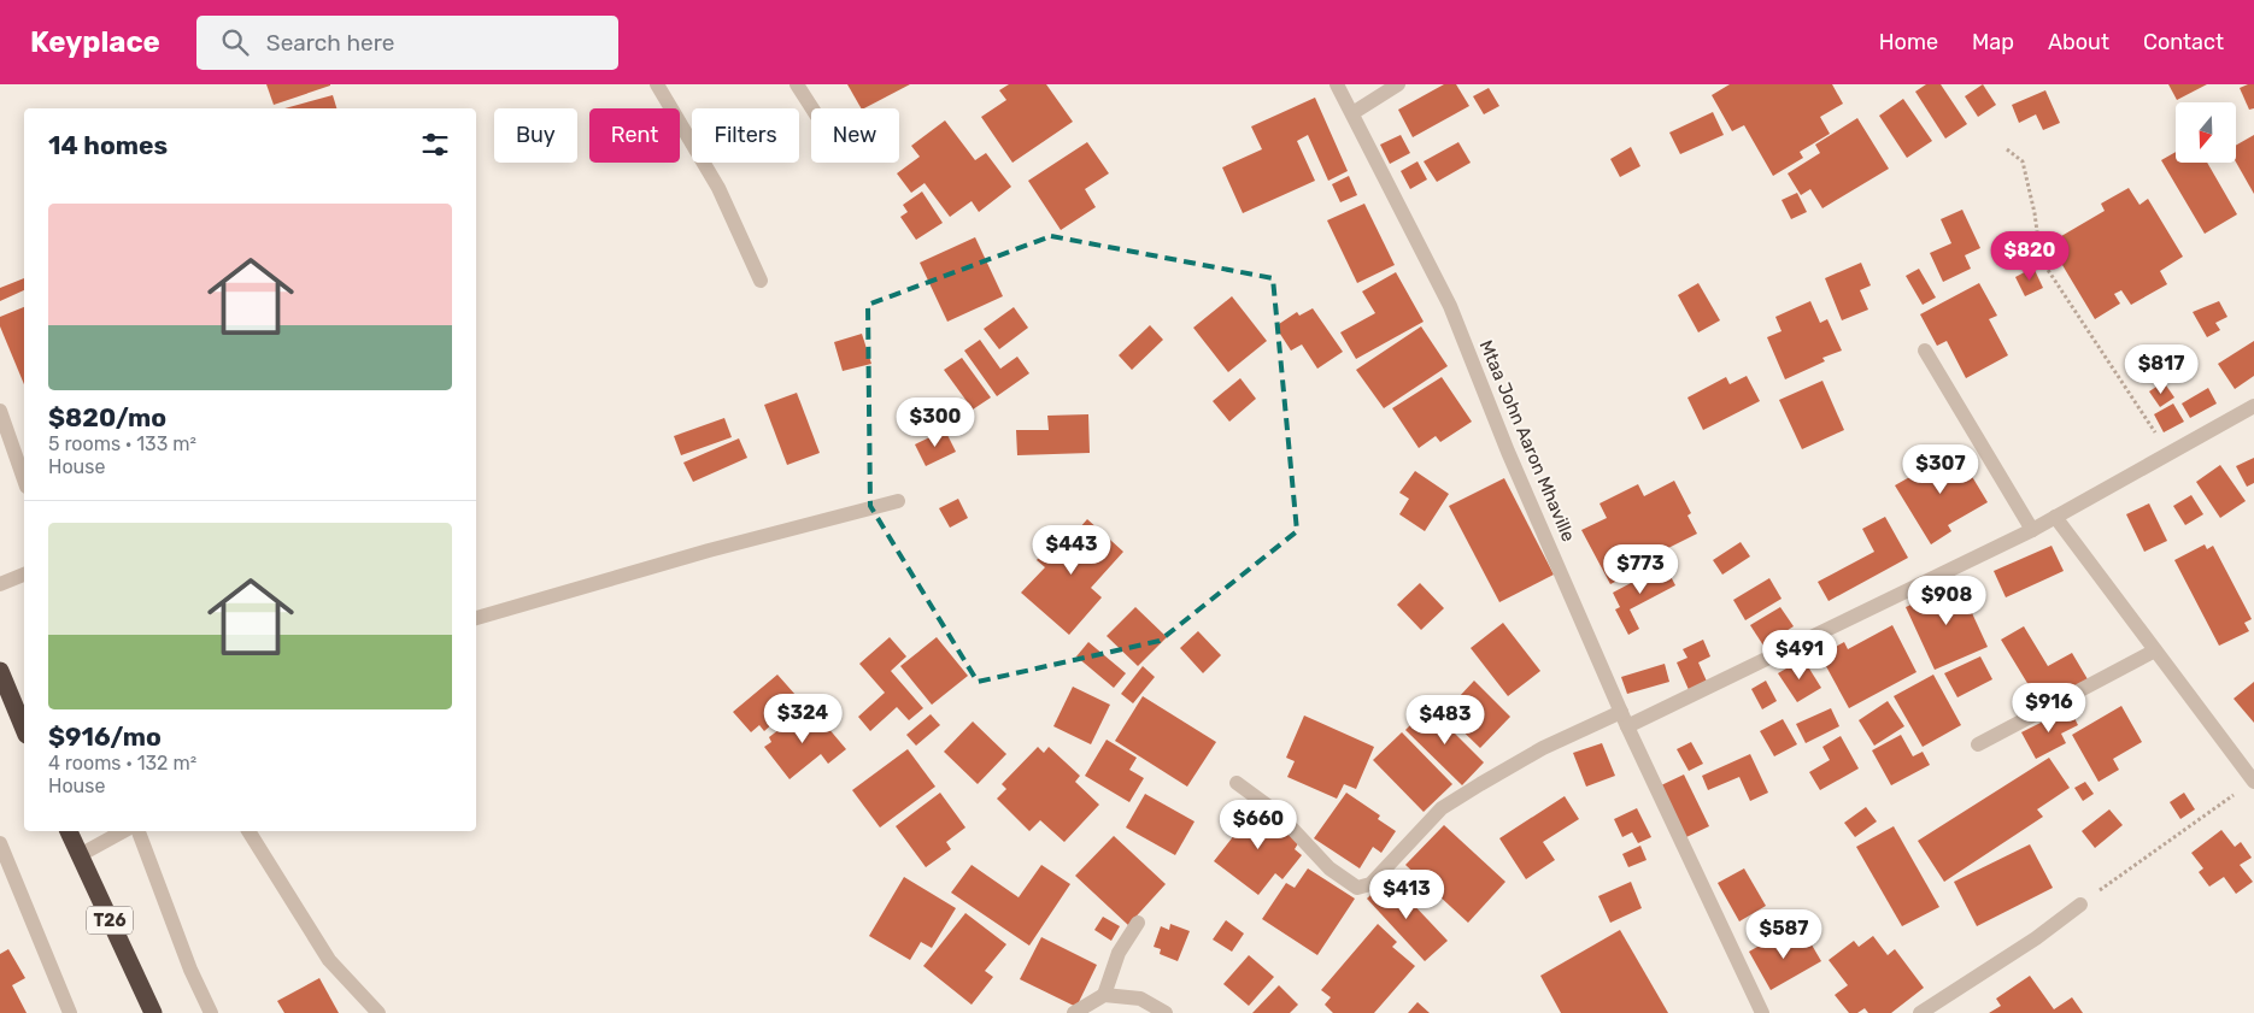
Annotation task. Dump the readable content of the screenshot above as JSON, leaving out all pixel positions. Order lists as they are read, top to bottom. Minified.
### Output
{"streets":{"highway":["T26"],"street":["Mtaa John Aaron Mhaville"]},"north":"bottom","page":{"header":"Keyplace","search":"Search here","nav":["Home","Map","About","Contact"],"chip":["Buy","Rent","Filters","New"],"heading":"14 homes","list":[{"name":"$820/mo","note":"5 rooms · 133 m² · House"},{"name":"$916/mo","note":"4 rooms · 132 m² · House"}],"price":["$820","$817","$300","$307","$443","$773","$908","$491","$916","$324","$483","$660","$413","$587"]}}
